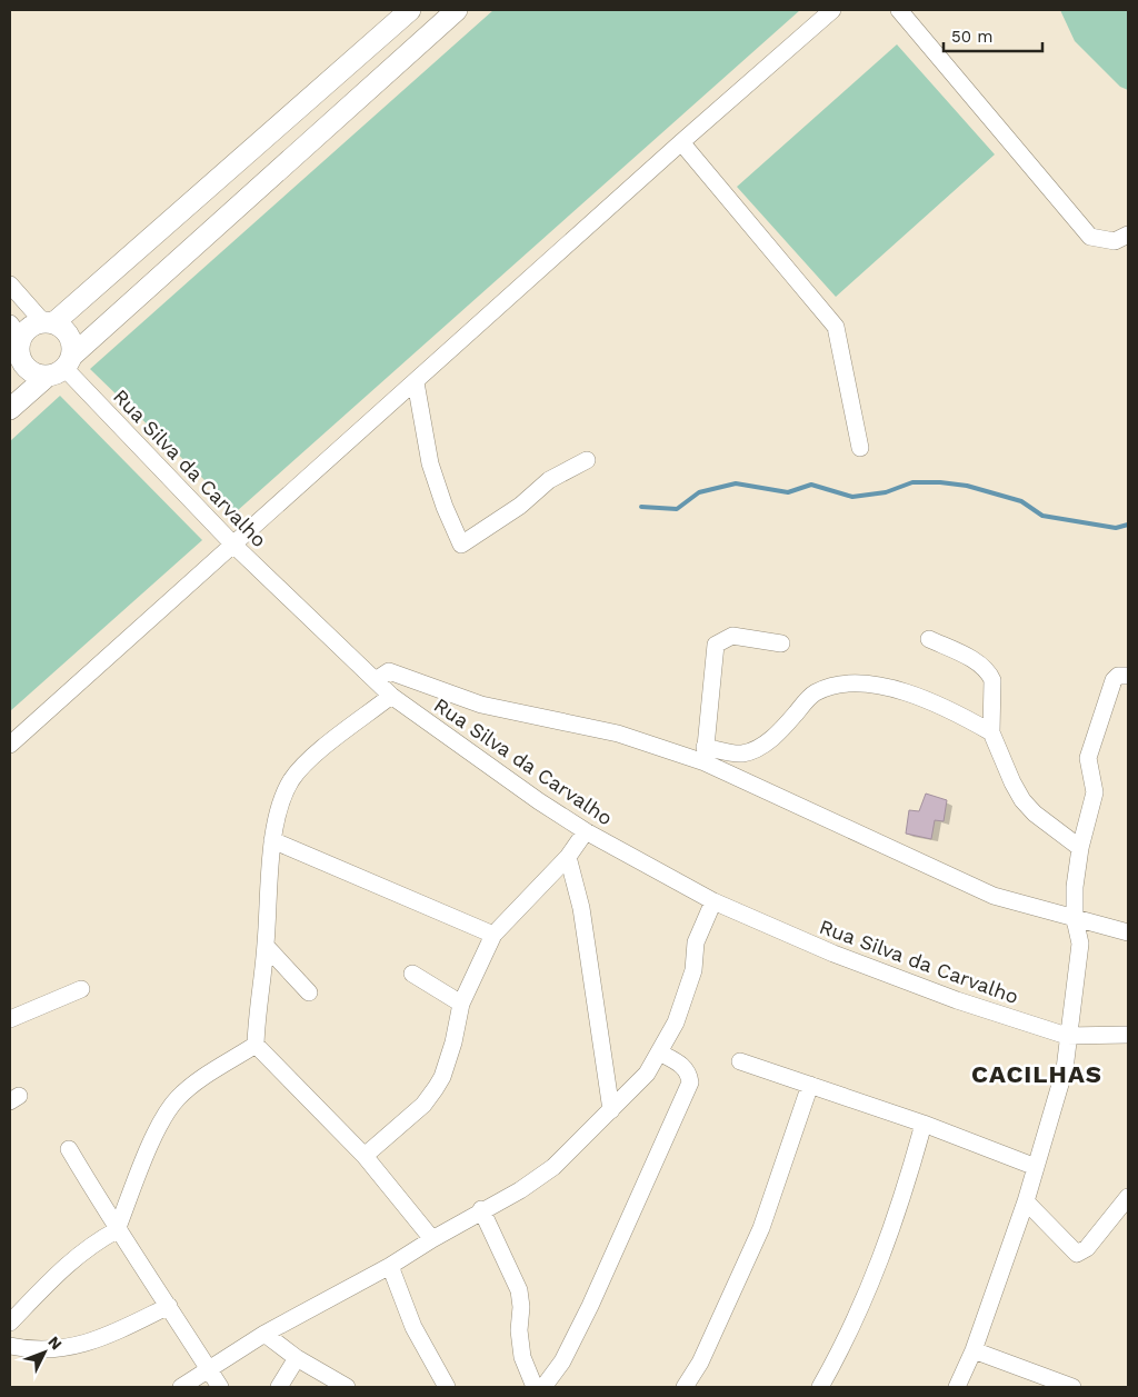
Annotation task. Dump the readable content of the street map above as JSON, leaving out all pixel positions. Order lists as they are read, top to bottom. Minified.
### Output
{"streets":{"street":["Rua Silva da Carvalho"]},"districts":["CACILHAS"],"scale_bar":"50 m","north":"top right"}
